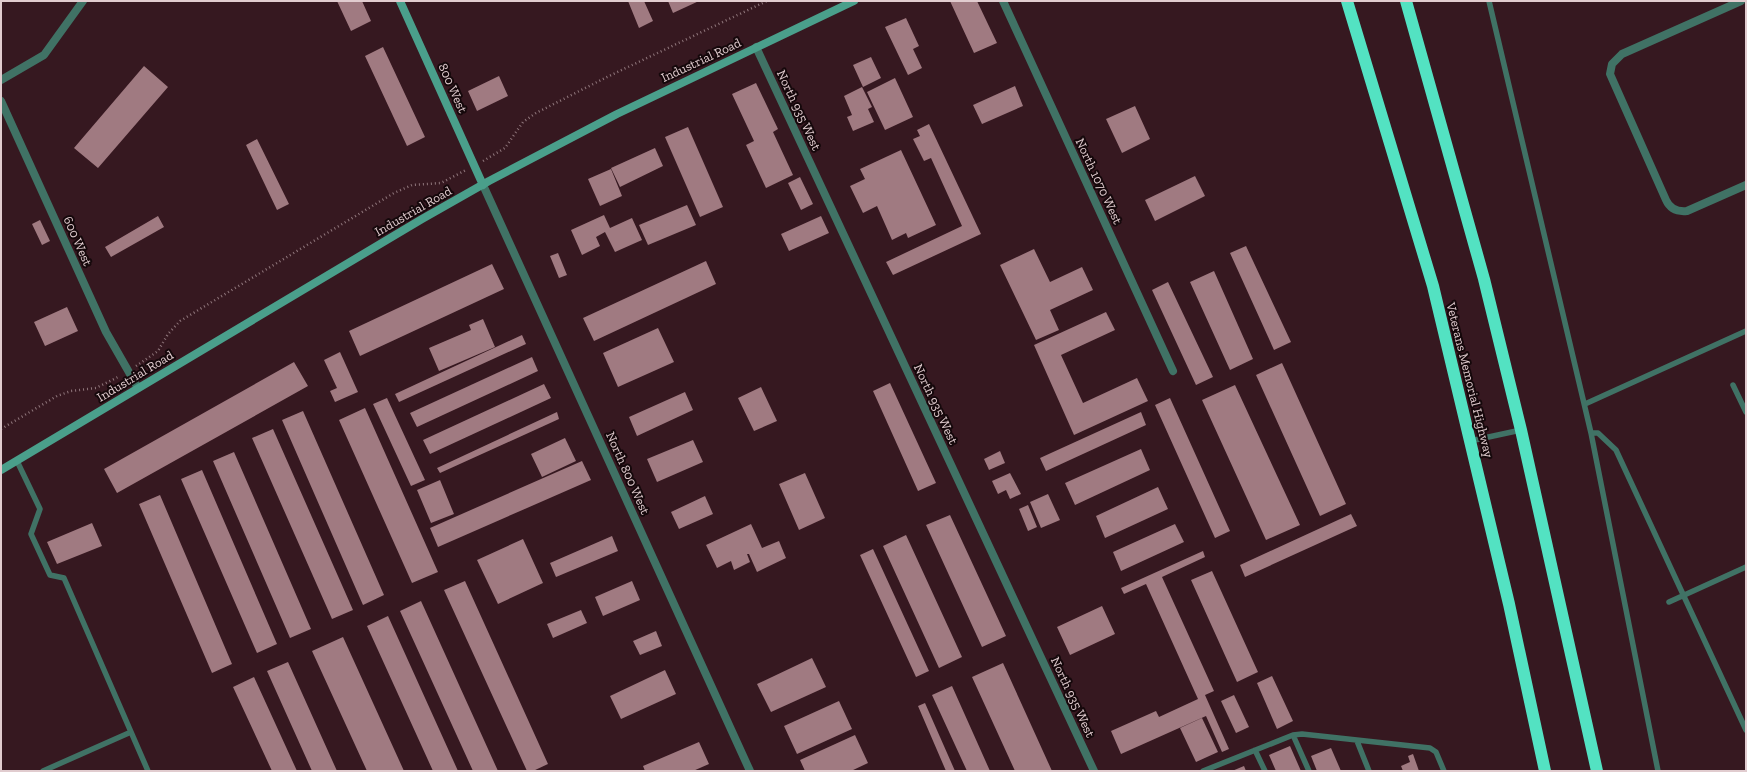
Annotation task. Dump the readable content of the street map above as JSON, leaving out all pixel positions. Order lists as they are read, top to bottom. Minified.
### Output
{"streets":{"highway":["Veterans Memorial Highway"],"street":["Industrial Road","800 West","North 935 West","North 1070 West","600 West","North 800 West"]},"crossings":[["Industrial Road","800 West"],["Industrial Road","North 935 West"],["Industrial Road","600 West"],["Industrial Road","North 800 West"],["800 West","North 800 West"]]}
